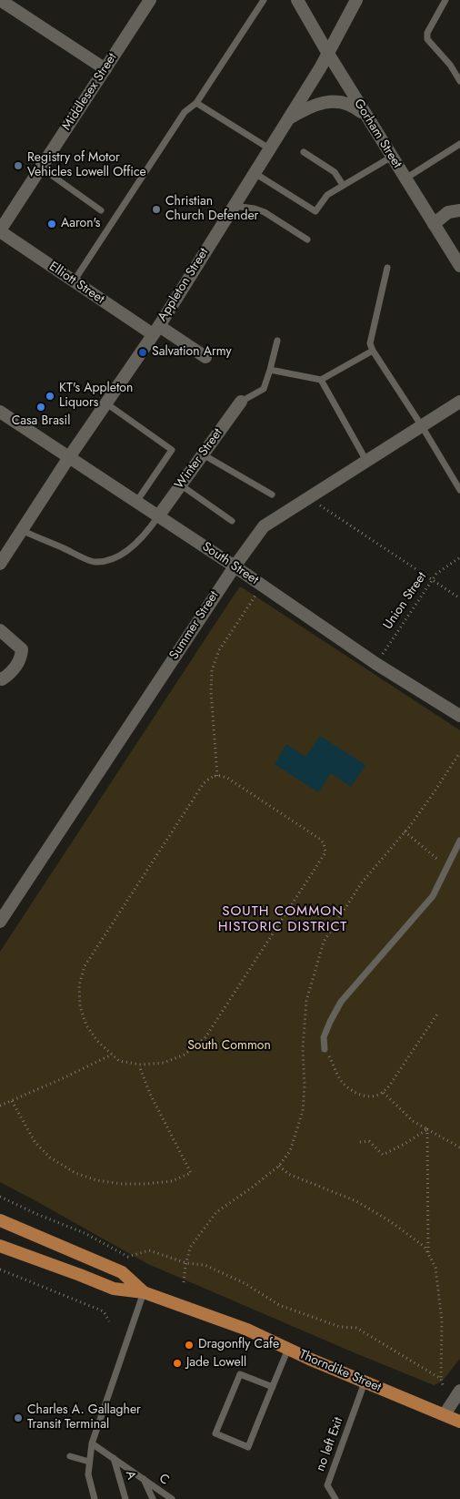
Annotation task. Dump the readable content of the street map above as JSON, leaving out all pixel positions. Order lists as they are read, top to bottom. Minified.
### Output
{"streets":{"main road":["Thorndike Street"],"street":["Middlesex Street","Gorham Street","Elliott Street","Appleton Street","Winter Street","South Street","Summer Street"],"lane":["no left Exit","A","C"],"path":["Union Street"]},"crossings":[["Middlesex Street","Elliott Street"],["Gorham Street","Appleton Street"],["Elliott Street","Appleton Street"],["Appleton Street","South Street"],["Winter Street","South Street"],["South Street","Union Street"],["South Street","Summer Street"],["Thorndike Street","no left Exit"],["A","C"]],"districts":["SOUTH COMMON HISTORIC DISTRICT"],"parks":["South Common"],"places":["Registry of Motor Vehicles Lowell Office","Christian Church Defender","Aaron's","Salvation Army","KT's Appleton Liquors","Casa Brasil","Dragonfly Cafe","Jade Lowell","Charles A. Gallagher Transit Terminal"]}
